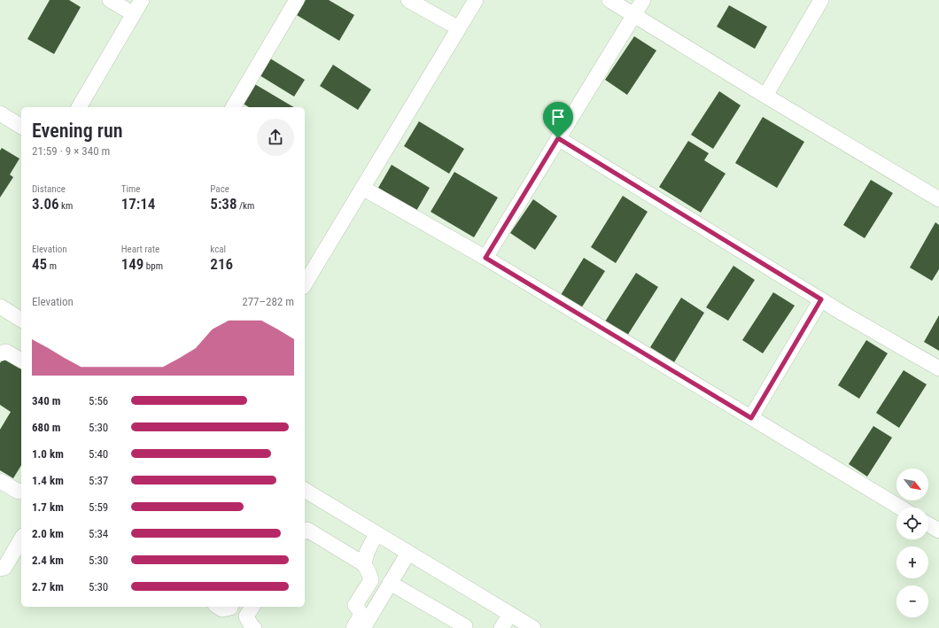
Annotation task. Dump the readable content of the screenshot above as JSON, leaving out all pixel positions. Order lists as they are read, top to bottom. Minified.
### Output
{"north":"bottom right","page":{"heading":["Evening run","21:59 · 9 × 340 m"],"stats":[["Distance","3.06 km"],["Time","17:14"],["Pace","5:38 /km"],["Elevation","45 m"],["Heart rate","149 bpm"],["kcal","216"]],"chart":["Elevation","277–282 m"],"list":[{"name":"340 m","note":"5:56"},{"name":"680 m","note":"5:30"},{"name":"1.0 km","note":"5:40"},{"name":"1.4 km","note":"5:37"},{"name":"1.7 km","note":"5:59"},{"name":"2.0 km","note":"5:34"},{"name":"2.4 km","note":"5:30"},{"name":"2.7 km","note":"5:30"}],"map_buttons":["+","−"]}}
